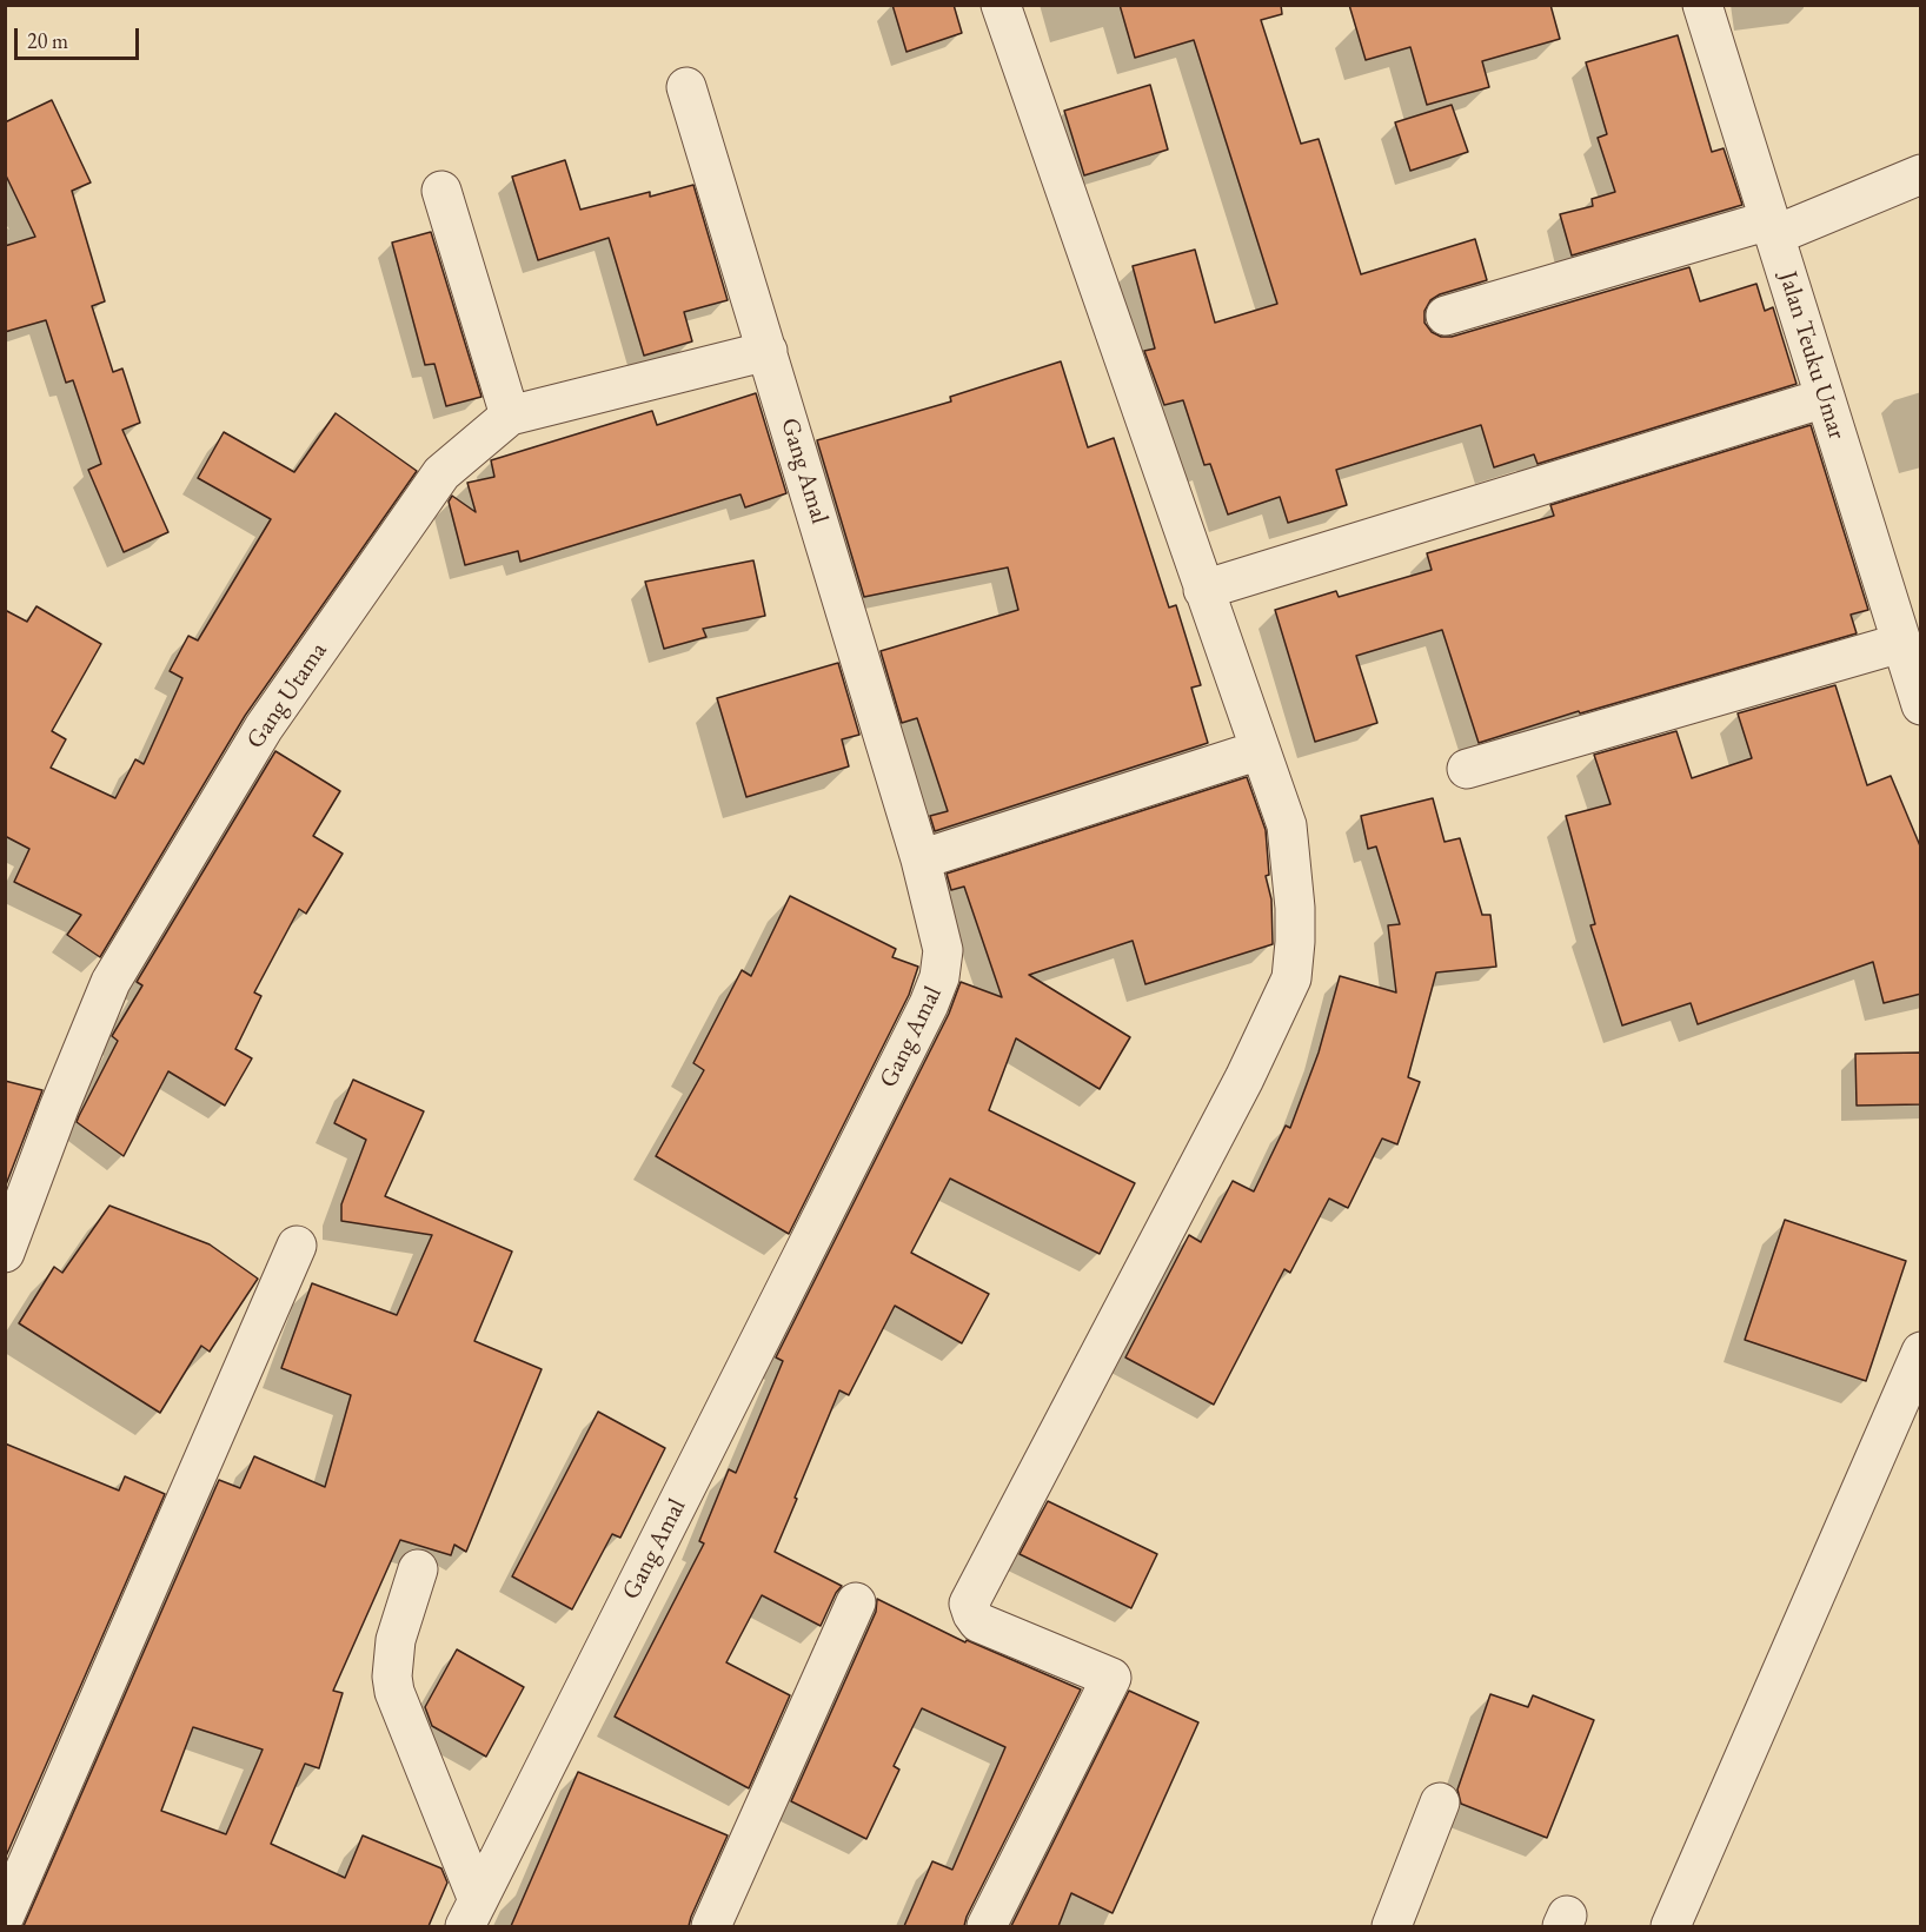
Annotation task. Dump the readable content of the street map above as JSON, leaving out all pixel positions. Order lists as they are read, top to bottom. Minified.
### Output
{"streets":{"street":["Jalan Teuku Umar","Gang Amal","Gang Utama"]},"crossings":[["Gang Amal","Gang Utama"]],"scale_bar":"20 m"}
